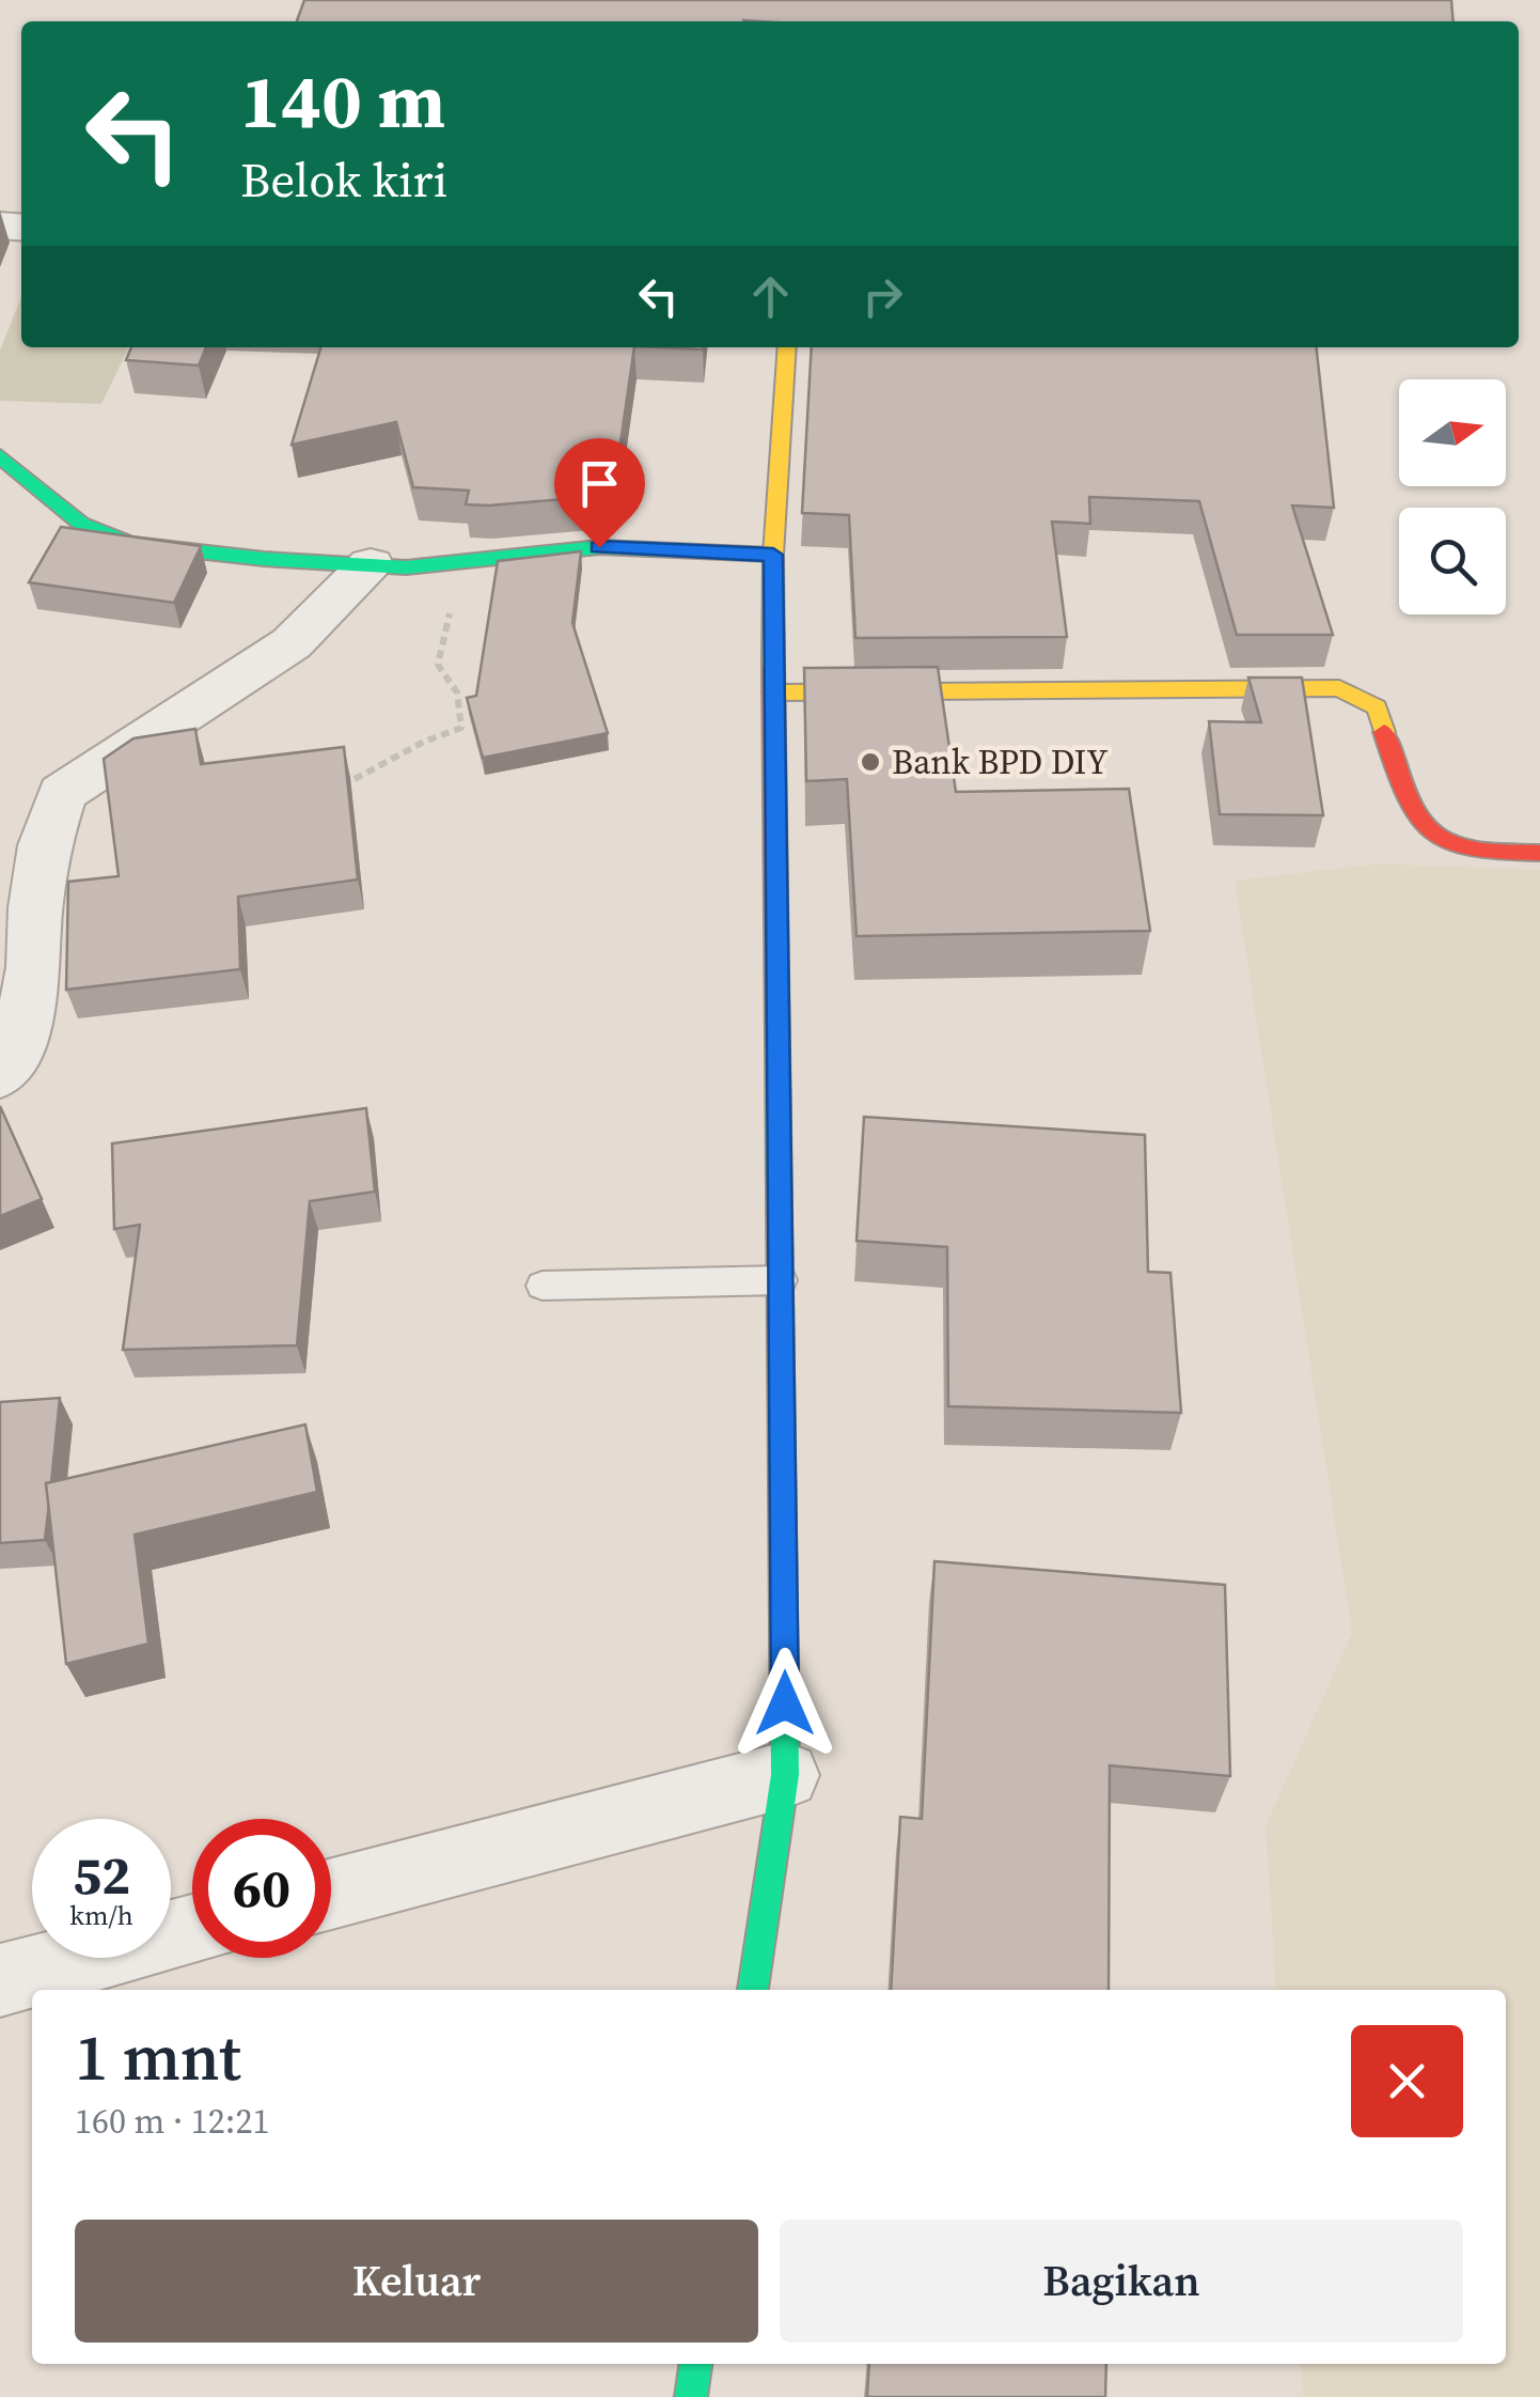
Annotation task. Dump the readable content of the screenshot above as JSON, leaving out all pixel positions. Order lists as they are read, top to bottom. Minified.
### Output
{"places":["Bank BPD DIY"],"north":"right","page":{"turn":["140 m","Belok kiri"],"speed":"52 km/h","limit":"60","heading":["1 mnt","160 m · 12:21"],"buttons":["Keluar","Bagikan"]}}
